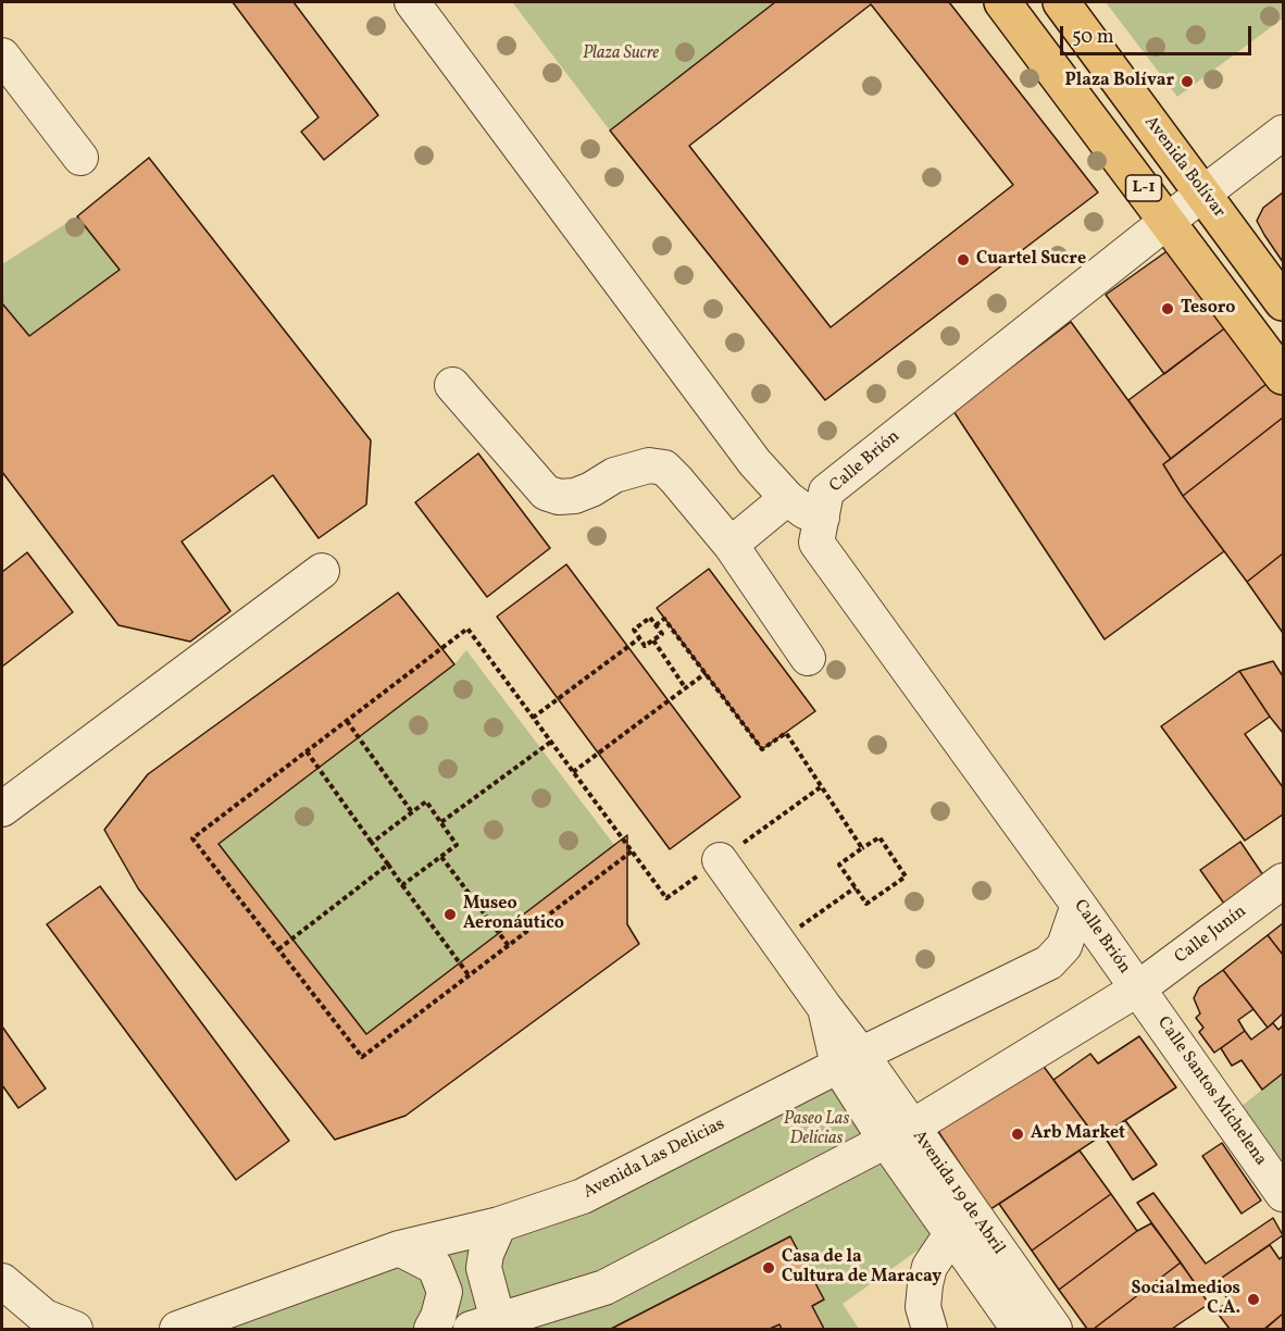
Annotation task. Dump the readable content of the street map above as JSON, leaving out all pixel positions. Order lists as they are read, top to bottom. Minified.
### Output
{"streets":{"main road":["Avenida Bolívar","L-1"],"street":["Calle Brión","Calle Junín","Calle Santos Michelena","Avenida Las Delicias","Avenida 19 de Abril"]},"crossings":[["Avenida Bolívar","Calle Brión"],["L-1","Calle Brión"],["Calle Brión","Calle Junín"],["Calle Brión","Calle Santos Michelena"],["Calle Brión","Avenida Las Delicias"],["Calle Junín","Calle Santos Michelena"],["Avenida Las Delicias","Avenida 19 de Abril"]],"parks":["Plaza Sucre","Paseo Las Delicias"],"places":["Plaza Bolívar","Cuartel Sucre","Tesoro","Museo Aeronáutico","Arb Market","Casa de la Cultura de Maracay","Socialmedios C.A."],"scale_bar":"50 m"}
